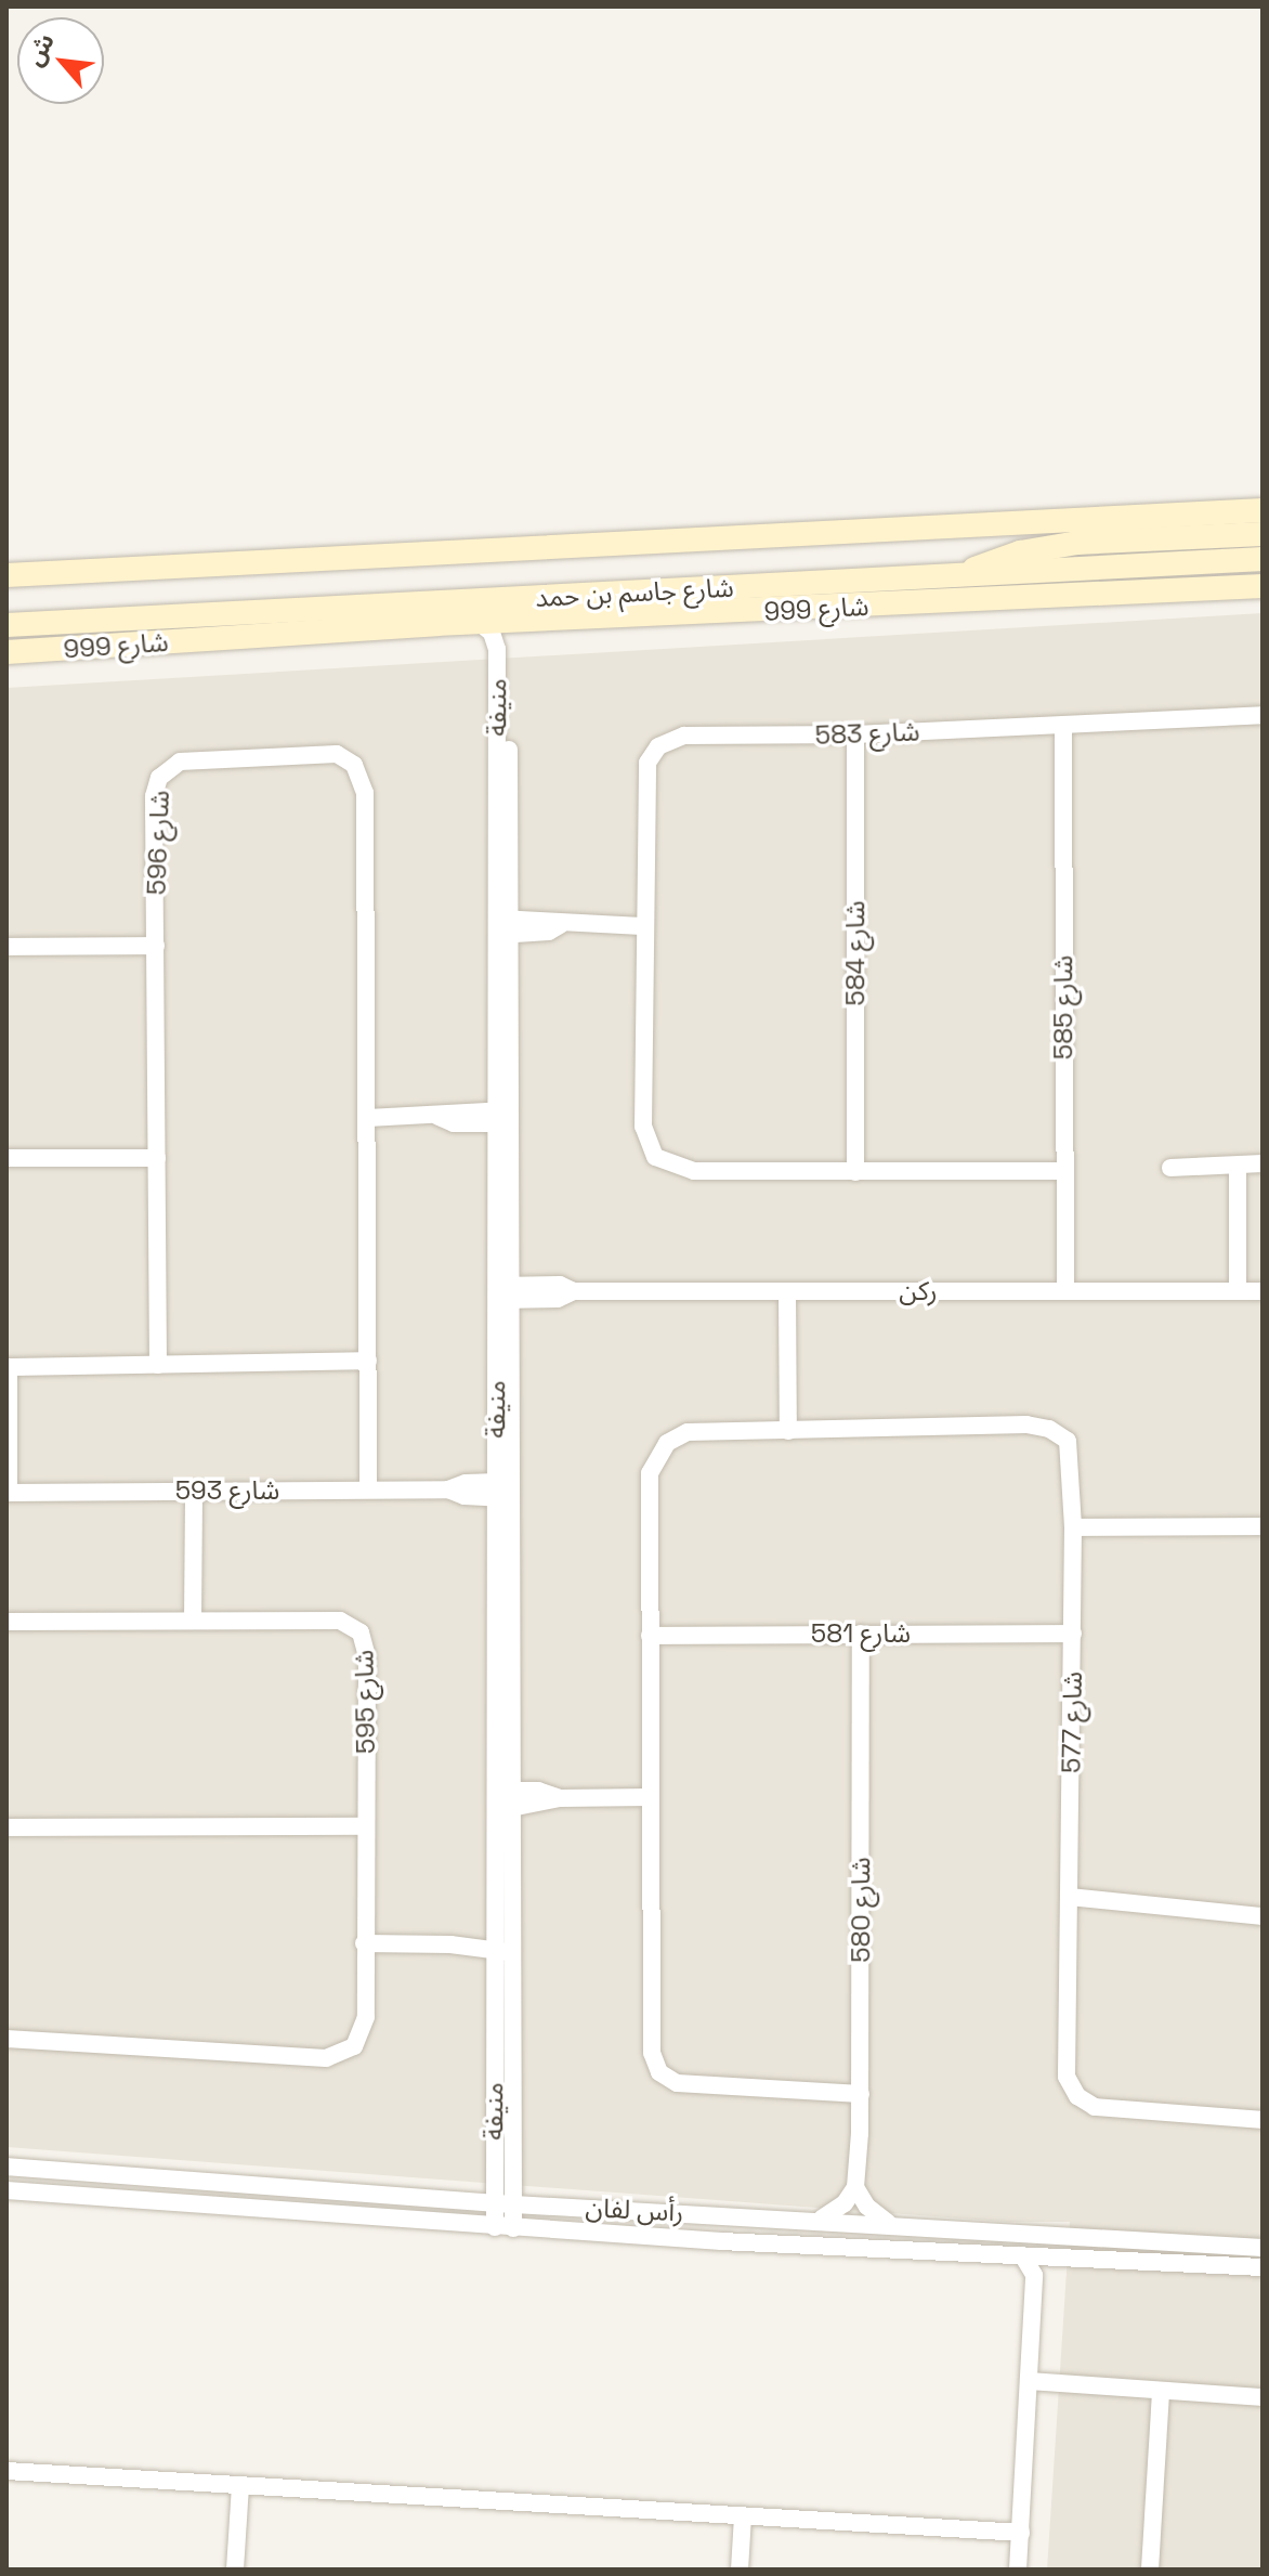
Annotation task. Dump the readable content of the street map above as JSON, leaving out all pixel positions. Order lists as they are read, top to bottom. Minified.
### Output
{"streets":{"main road":["شارع جاسم بن حمد","شارع 999"],"street":["منيفة","شارع 583","شارع 596","شارع 584","شارع 585","ركن","شارع 593","شارع 581","شارع 595","شارع 577","شارع 580","رأس لفان"]},"crossings":[["شارع 999","منيفة"],["منيفة","ركن"],["منيفة","شارع 593"],["منيفة","رأس لفان"],["شارع 583","شارع 584"],["شارع 583","شارع 585"],["شارع 596","شارع 593"],["شارع 585","ركن"],["شارع 581","شارع 577"],["شارع 581","شارع 580"],["شارع 577","شارع 580"]],"north":"top left"}
